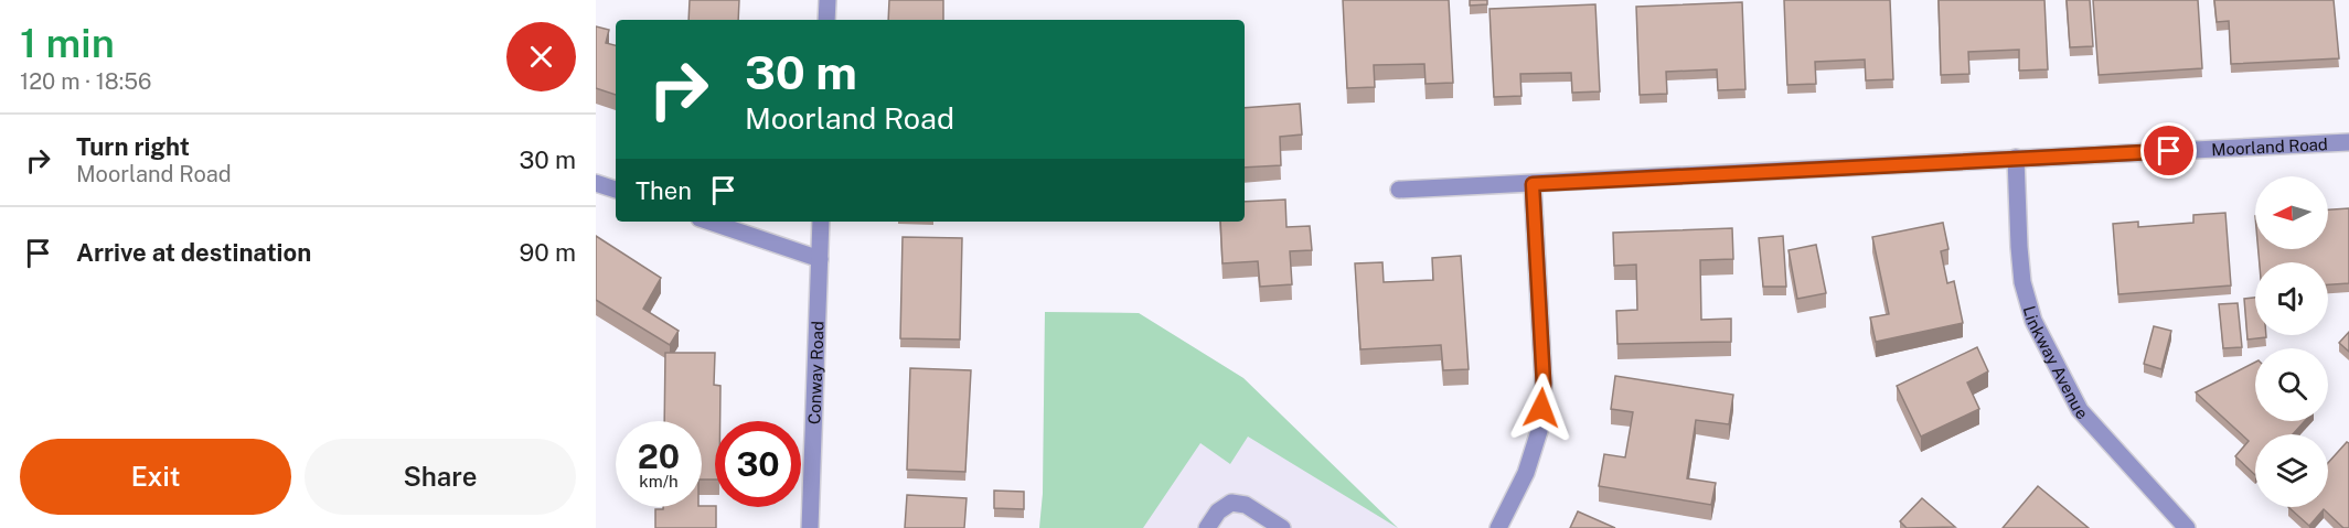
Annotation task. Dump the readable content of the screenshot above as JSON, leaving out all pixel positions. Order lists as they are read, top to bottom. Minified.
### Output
{"streets":{"street":["Moorland Road","Linkway Avenue","Conway Road"]},"crossings":[["Moorland Road","Linkway Avenue"]],"north":"left","page":{"heading":["1 min","120 m · 18:56"],"turn":["30 m","Moorland Road"],"list":[{"name":"Turn right","note":"Moorland Road","value":"30 m"},{"name":"Arrive at destination","value":"90 m"}],"then":"Then","speed":"20 km/h","limit":"30","buttons":["Exit","Share"]}}
